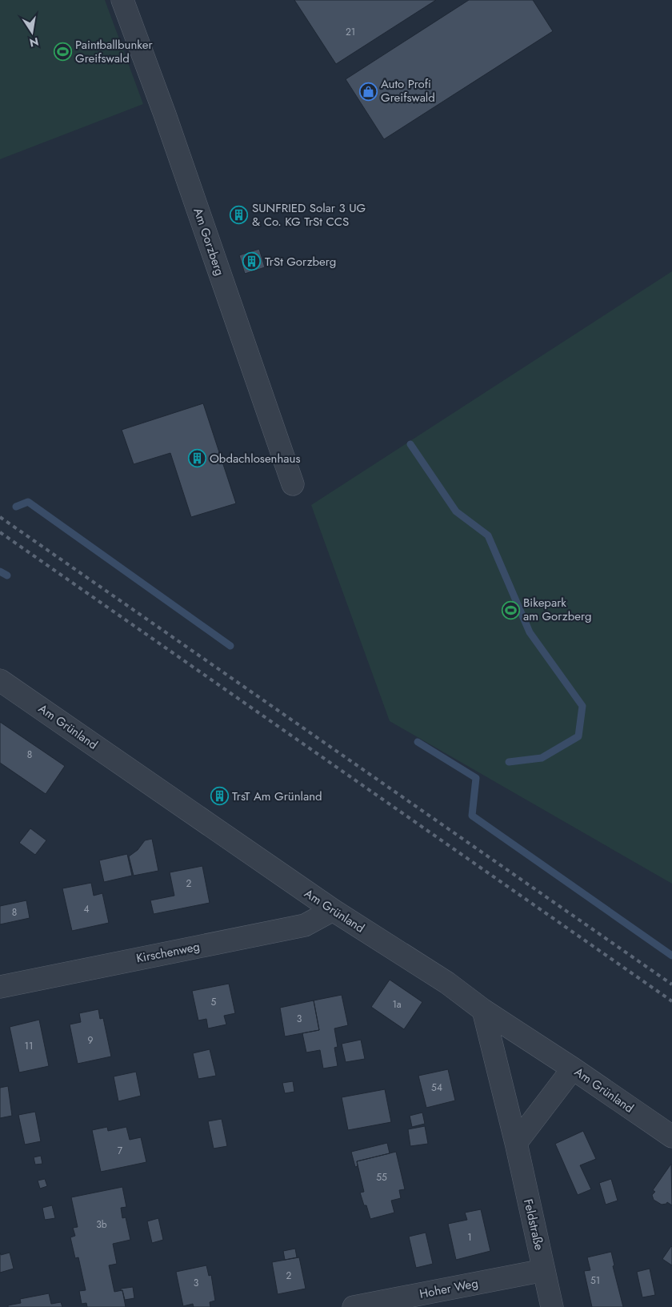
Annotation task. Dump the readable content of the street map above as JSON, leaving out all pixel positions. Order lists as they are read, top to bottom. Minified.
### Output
{"streets":{"street":["Am Gorzberg","Am Grünland","Kirschenweg","Feldstraße","Hoher Weg"]},"crossings":[["Am Grünland","Kirschenweg"],["Am Grünland","Feldstraße"],["Feldstraße","Hoher Weg"]],"places":{"sports":["Paintballbunker Greifswald","Bikepark am Gorzberg"],"shop":["Auto Profi Greifswald"],"building":["SUNFRIED Solar 3 UG & Co. KG TrSt CCS","TrSt Gorzberg","Obdachlosenhaus","TrsT Am Grünland"]},"house_numbers":["21","8","2","4","8","5","1a","3","9","11","54","7","55","3b","1","2","51","3"],"north":"bottom"}
